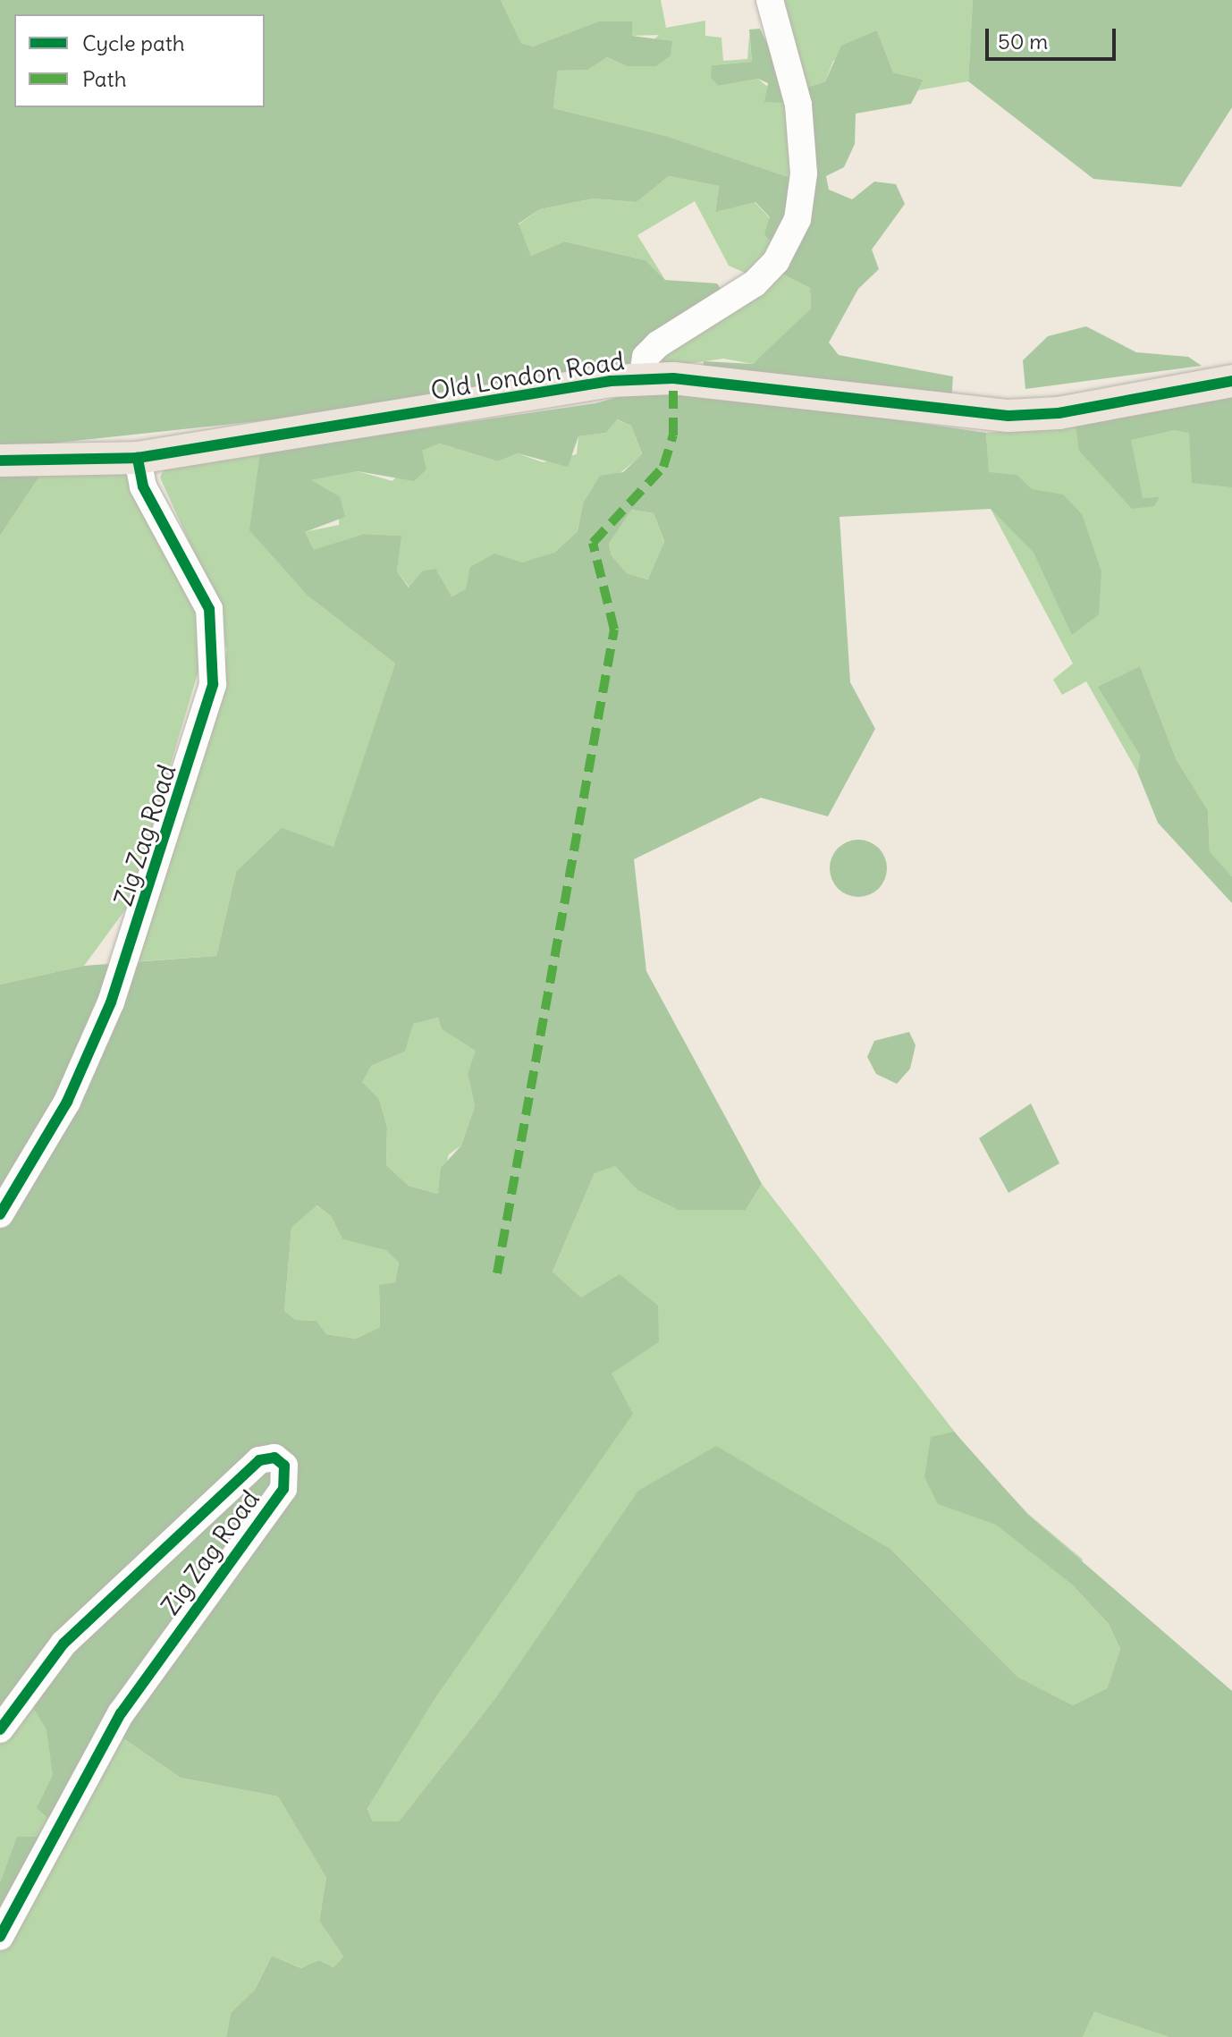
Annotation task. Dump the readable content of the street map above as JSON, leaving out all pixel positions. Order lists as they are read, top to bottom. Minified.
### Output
{"streets":{"main road":["Old London Road"],"street":["Zig Zag Road"]},"crossings":[["Old London Road","Zig Zag Road"]],"legend":["Cycle path","Path"],"scale_bar":"50 m"}
